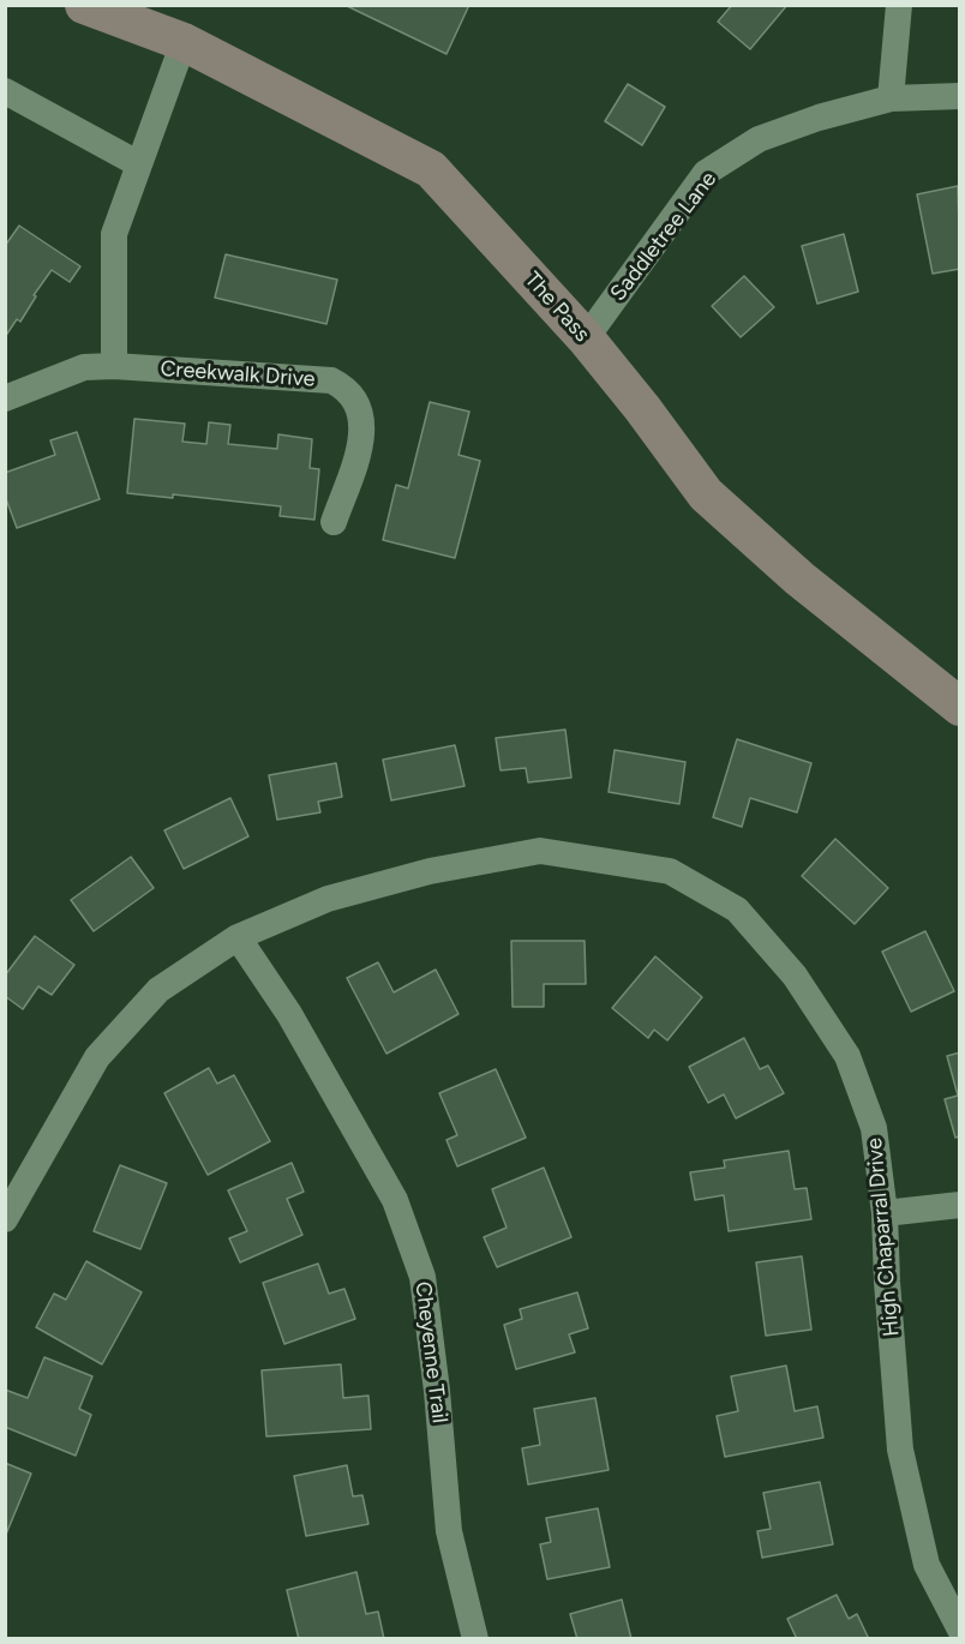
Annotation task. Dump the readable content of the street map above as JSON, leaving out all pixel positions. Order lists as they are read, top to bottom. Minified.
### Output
{"streets":{"street":["Saddletree Lane","The Pass","Creekwalk Drive","High Chaparral Drive","Cheyenne Trail"]},"crossings":[["Saddletree Lane","The Pass"],["High Chaparral Drive","Cheyenne Trail"]]}
